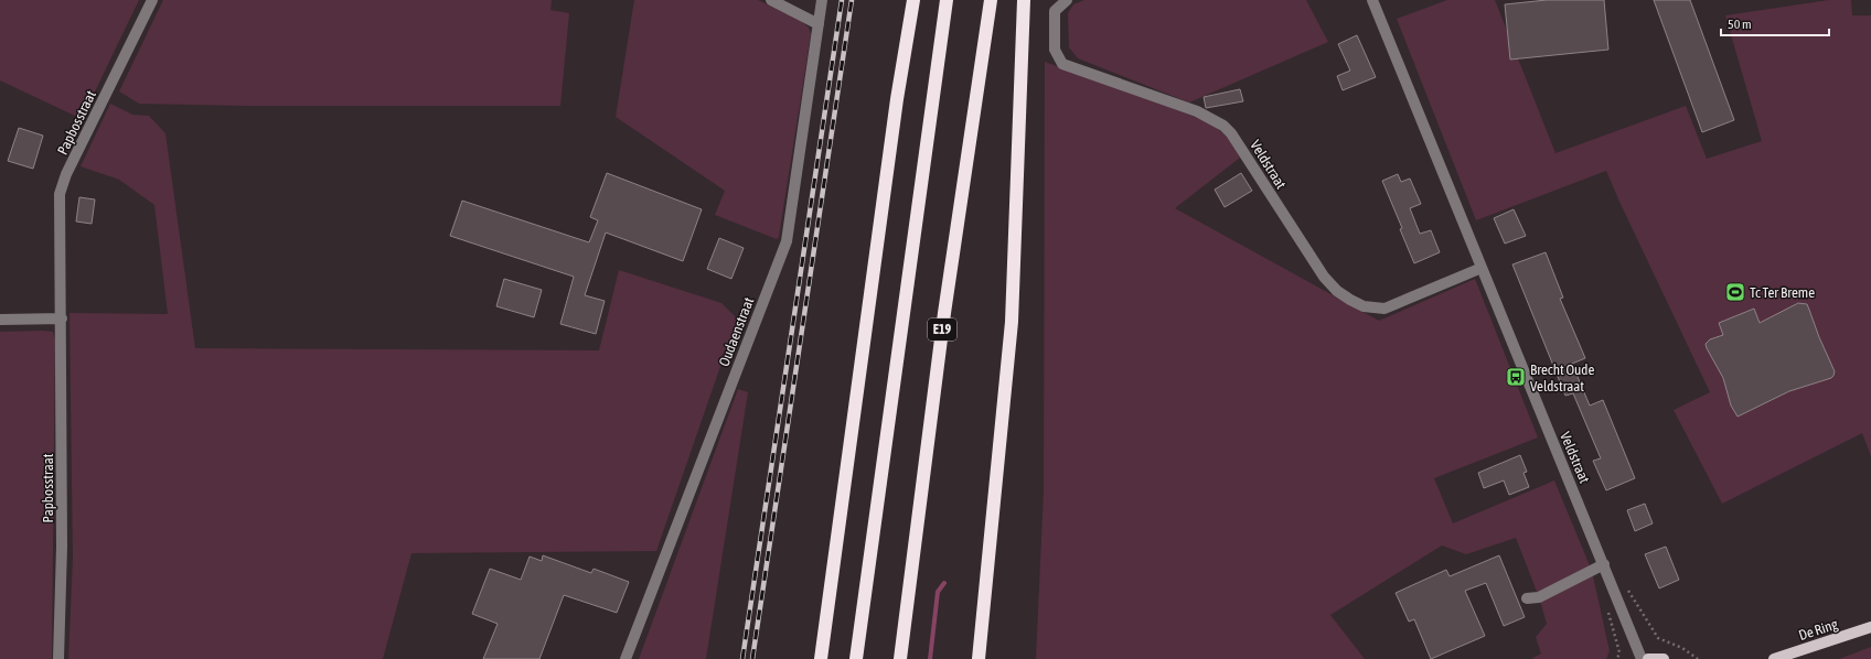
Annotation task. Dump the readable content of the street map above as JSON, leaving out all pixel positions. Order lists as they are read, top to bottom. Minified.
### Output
{"streets":{"highway":["E19"],"main road":["De Ring"],"street":["Papbosstraat","Veldstraat","Oudaenstraat"]},"places":{"sports":["Tc Ter Breme"],"bus stop":["Brecht Oude Veldstraat"]},"scale_bar":"50 m"}
